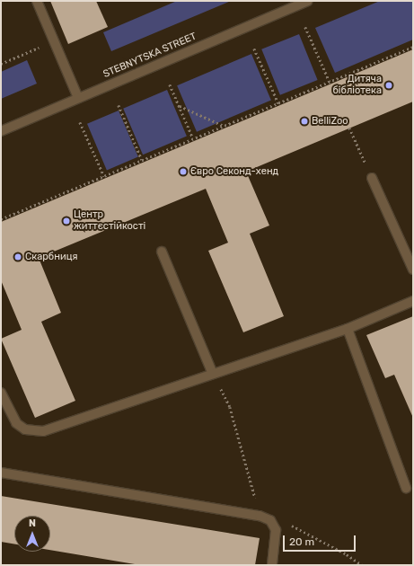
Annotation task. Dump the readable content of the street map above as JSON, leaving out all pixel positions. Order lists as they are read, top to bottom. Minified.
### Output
{"streets":{"street":["STEBNYTSKA STREET"]},"places":["Дитяча бібліотека","BelliZoo","Євро Секонд-хенд","Центр життєстійкості","Скарбниця"],"scale_bar":"20 m","north":"top"}
